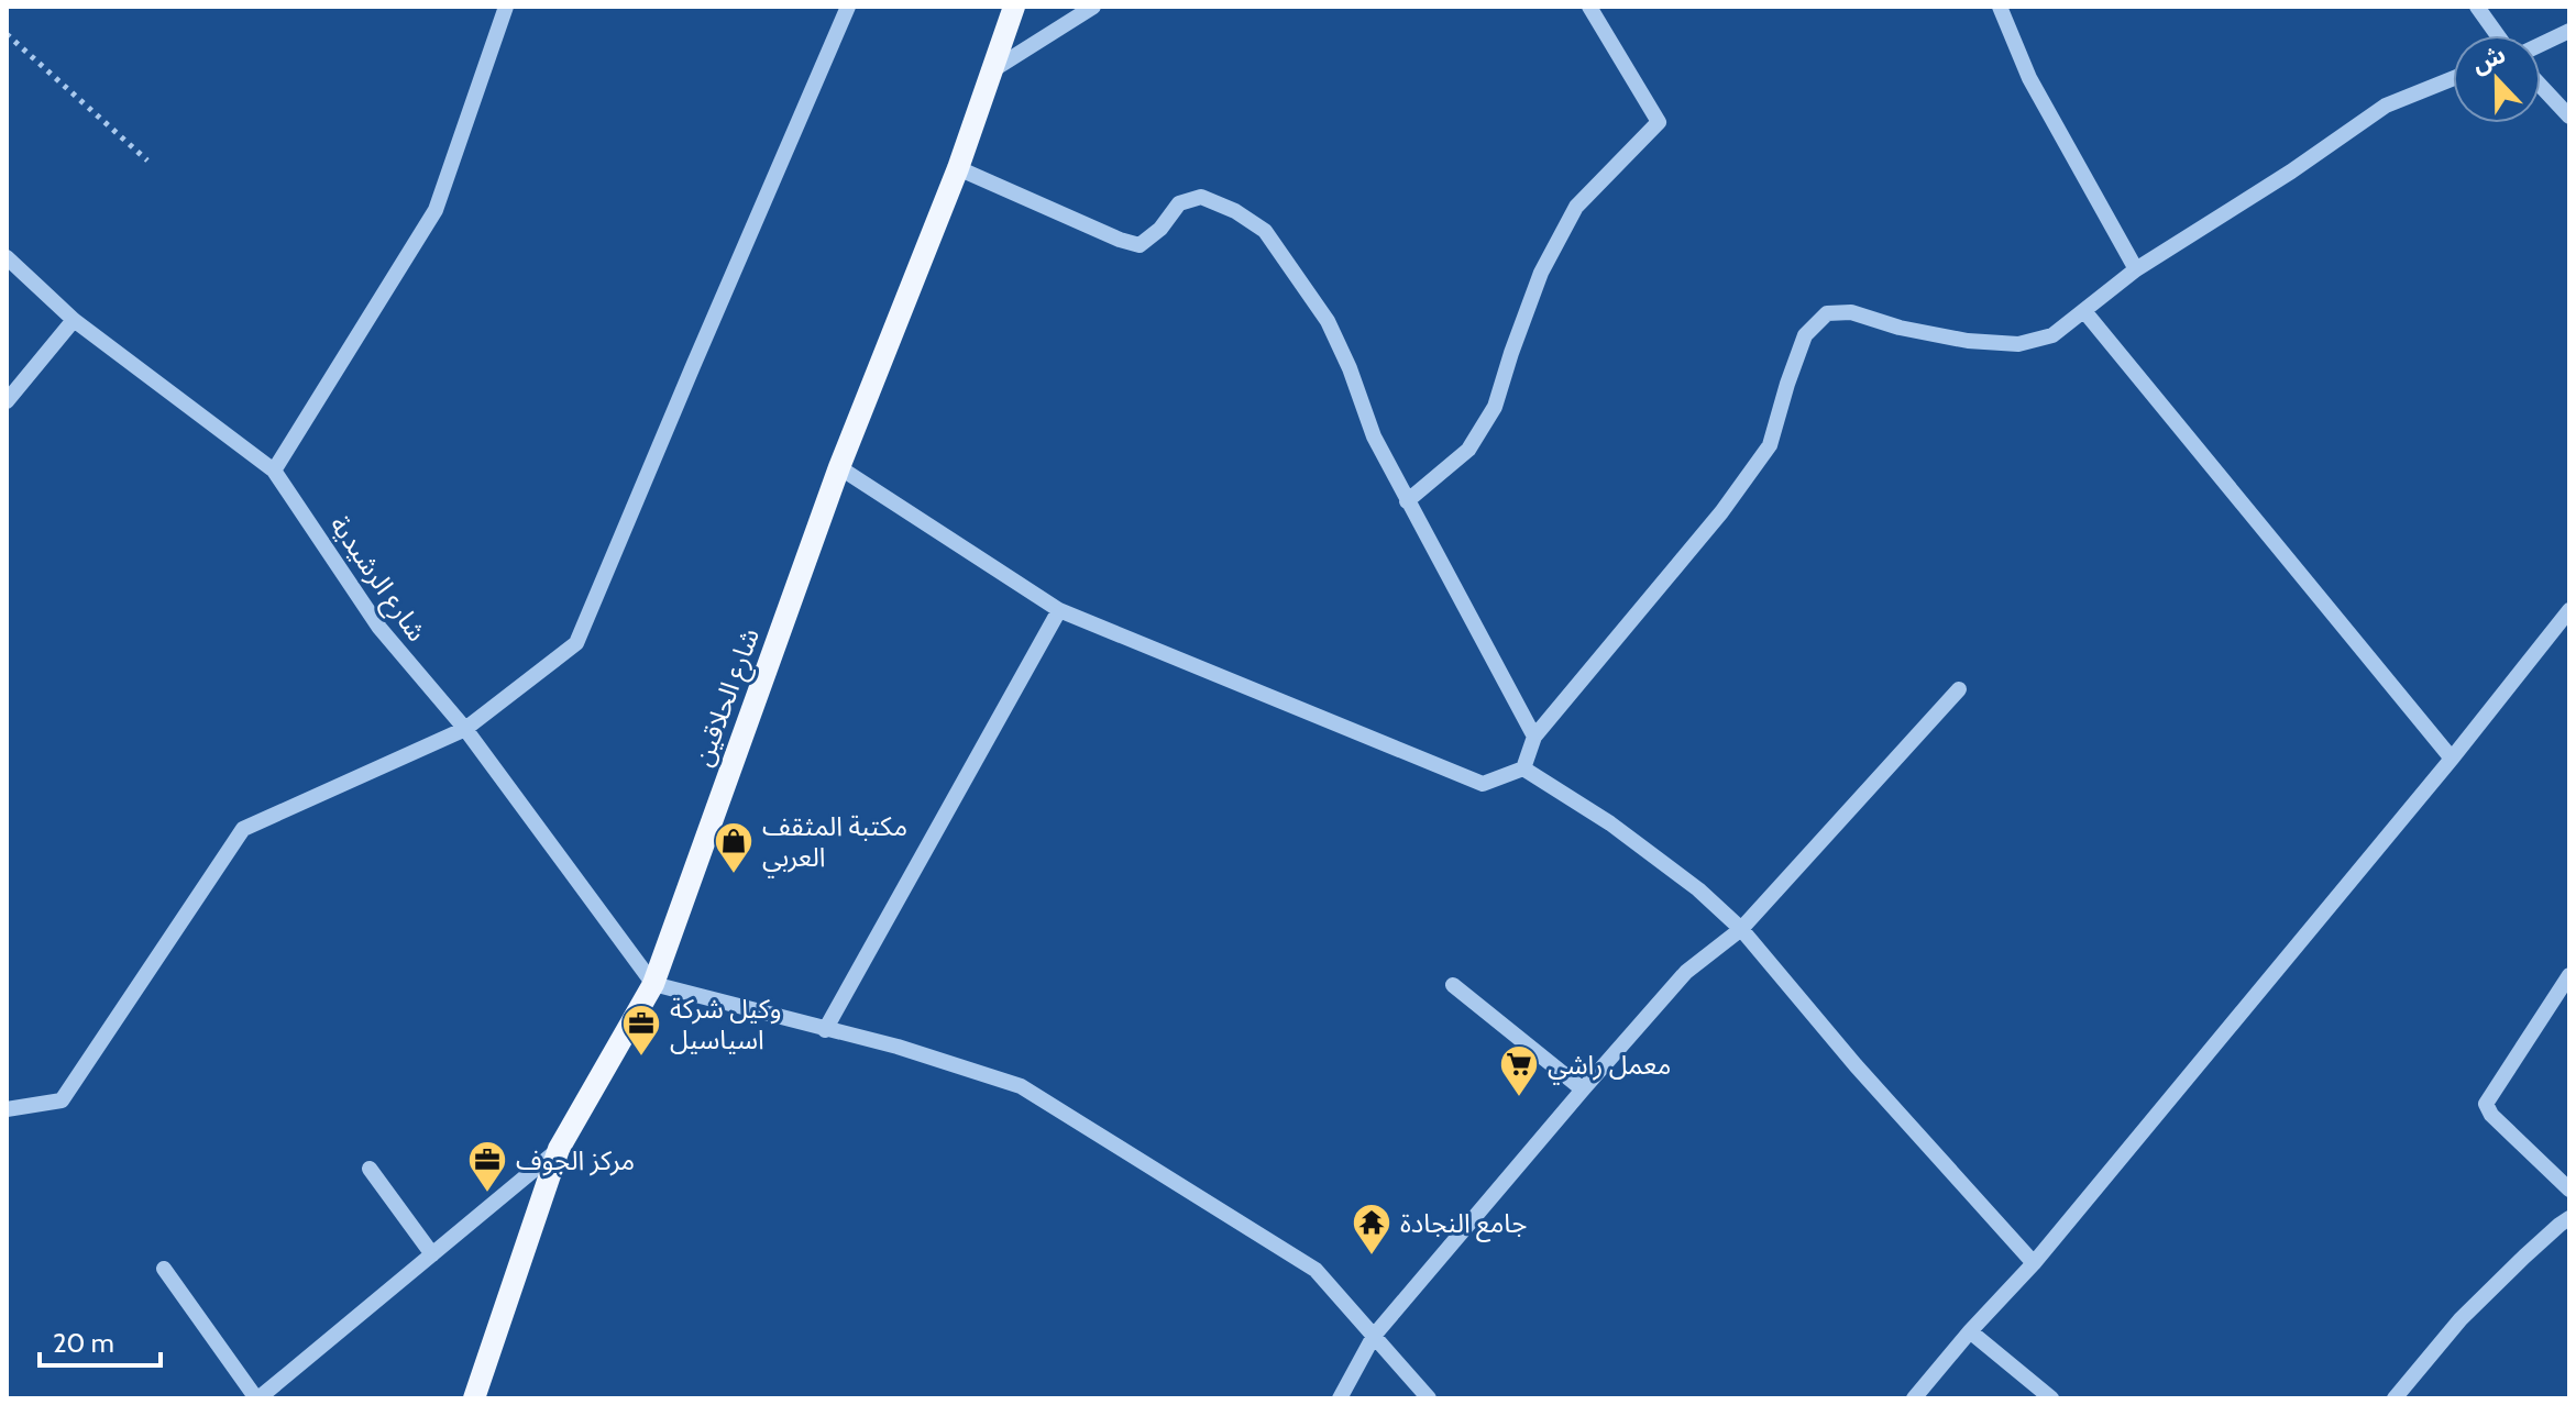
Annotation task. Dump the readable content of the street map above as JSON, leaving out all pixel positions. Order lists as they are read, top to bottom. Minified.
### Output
{"streets":{"main road":["شارع الحلاقين"],"street":["شارع الرشيدية"]},"crossings":[["شارع الرشيدية","شارع الحلاقين"]],"places":{"shop":["مكتبة المثقف العربي"],"office":["وكيل شركة اسياسيل","مركز الجوف"],"supermarket":["معمل راشي"],"temple":["جامع النجادة"]},"scale_bar":"20 m","north":"top"}
